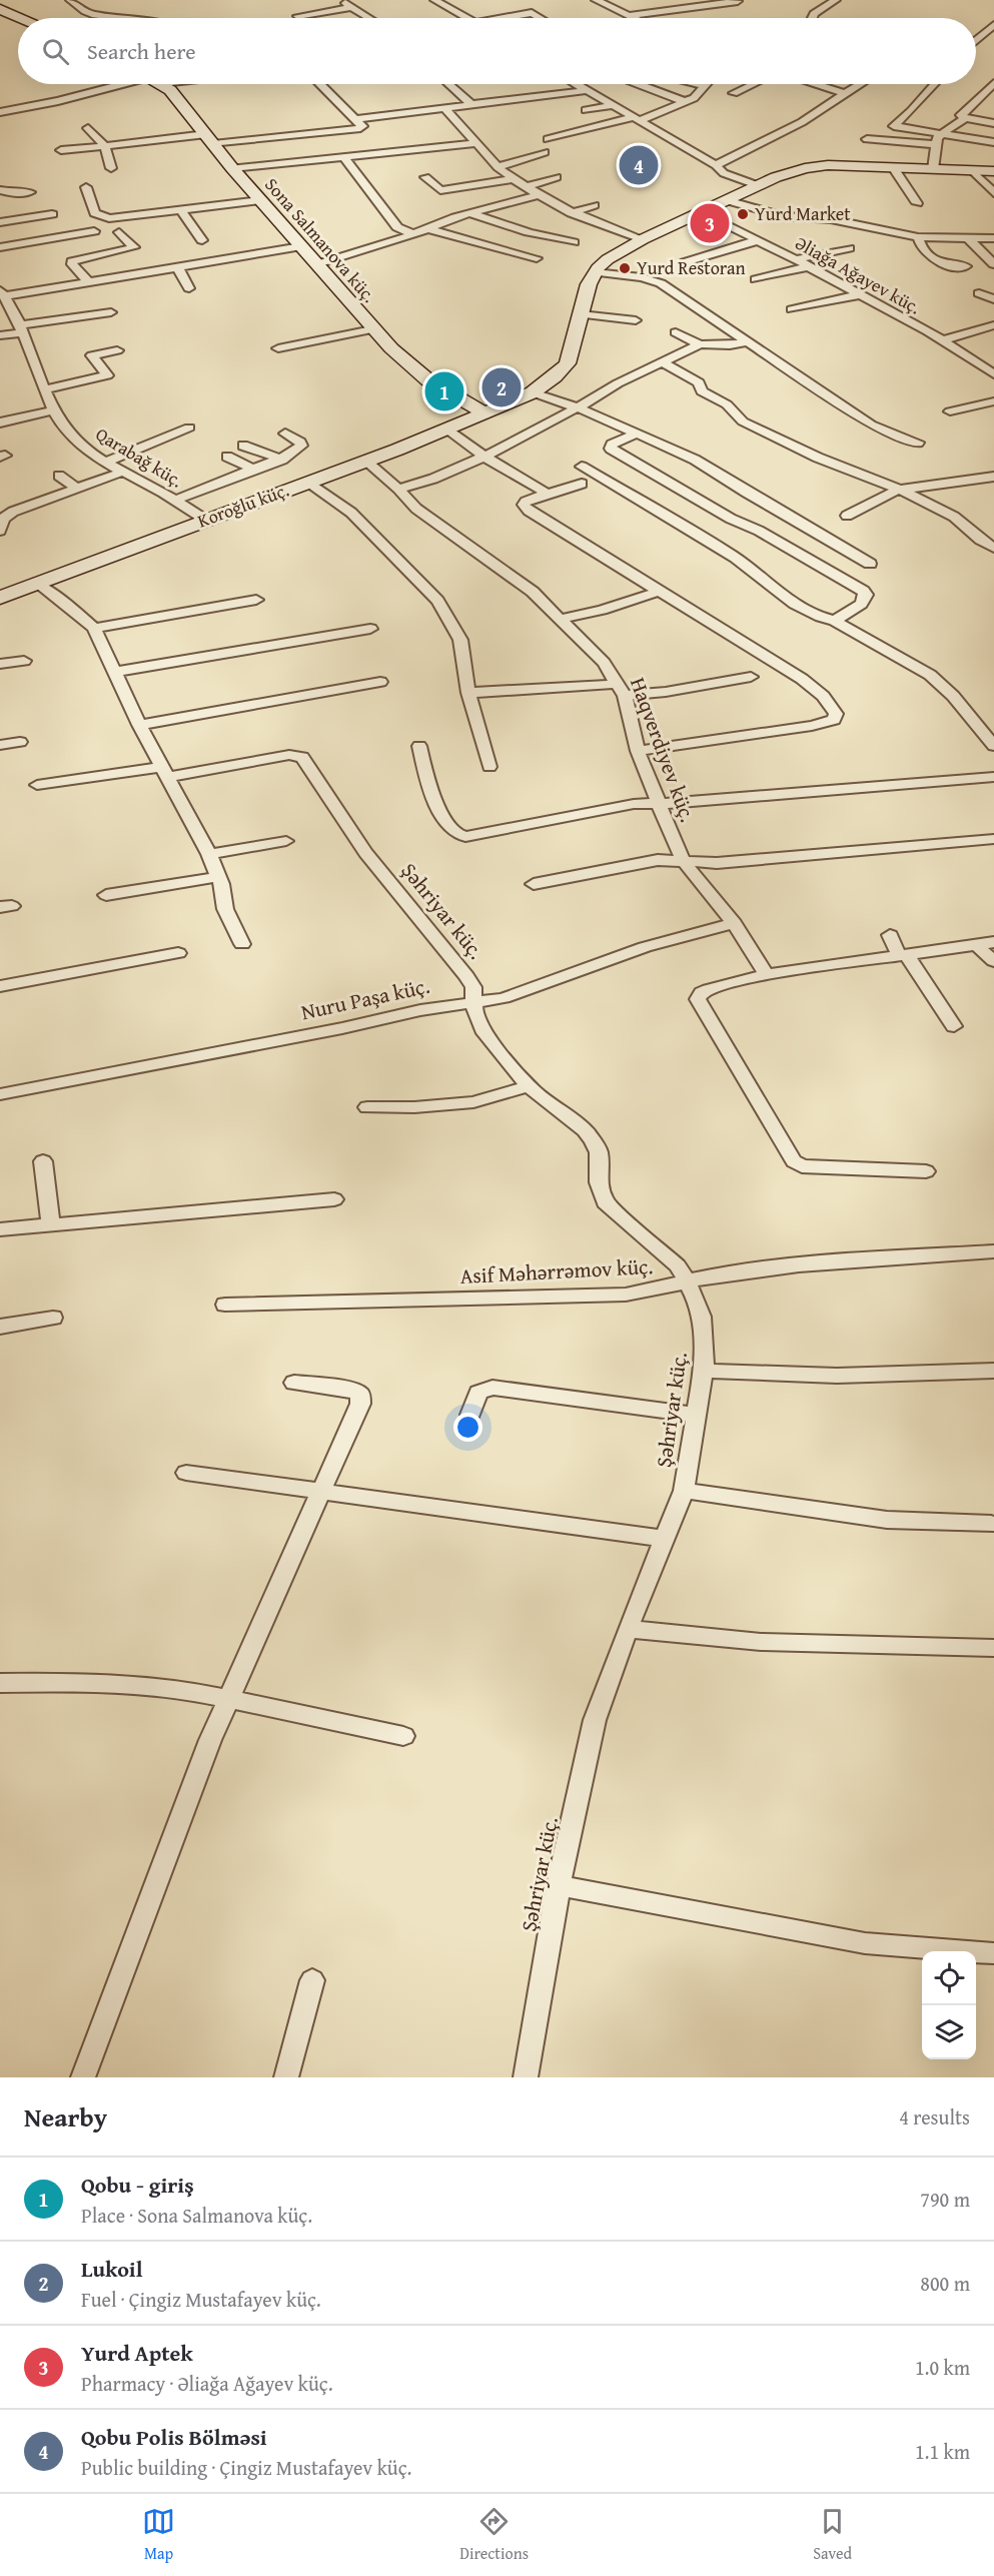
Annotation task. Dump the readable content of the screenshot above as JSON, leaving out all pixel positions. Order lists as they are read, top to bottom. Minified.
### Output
{"streets":{"street":["Sona Salmanova küç.","Əliağa Ağayev küç.","Qarabağ küç.","Koroğlu küç.","Haqverdiyev küç.","Şəhriyar küç.","Nuru Paşa küç.","Asif Məhərrəmov küç."]},"crossings":[["Sona Salmanova küç.","Koroğlu küç."],["Qarabağ küç.","Koroğlu küç."],["Koroğlu küç.","Haqverdiyev küç."],["Haqverdiyev küç.","Nuru Paşa küç."],["Şəhriyar küç.","Nuru Paşa küç."],["Şəhriyar küç.","Asif Məhərrəmov küç."]],"places":["Yurd Market","Yurd Restoran"],"page":{"search":"Search here","pins":["4","3","2","1"],"heading":["Nearby","4 results"],"list":[{"mark":"1","name":"Qobu - giriş","note":"Place · Sona Salmanova küç.","value":"790 m"},{"mark":"2","name":"Lukoil","note":"Fuel · Çingiz Mustafayev küç.","value":"800 m"},{"mark":"3","name":"Yurd Aptek","note":"Pharmacy · Əliağa Ağayev küç.","value":"1.0 km"},{"mark":"4","name":"Qobu Polis Bölməsi","note":"Public building · Çingiz Mustafayev küç.","value":"1.1 km"}],"nav":["Map","Directions","Saved"]}}
